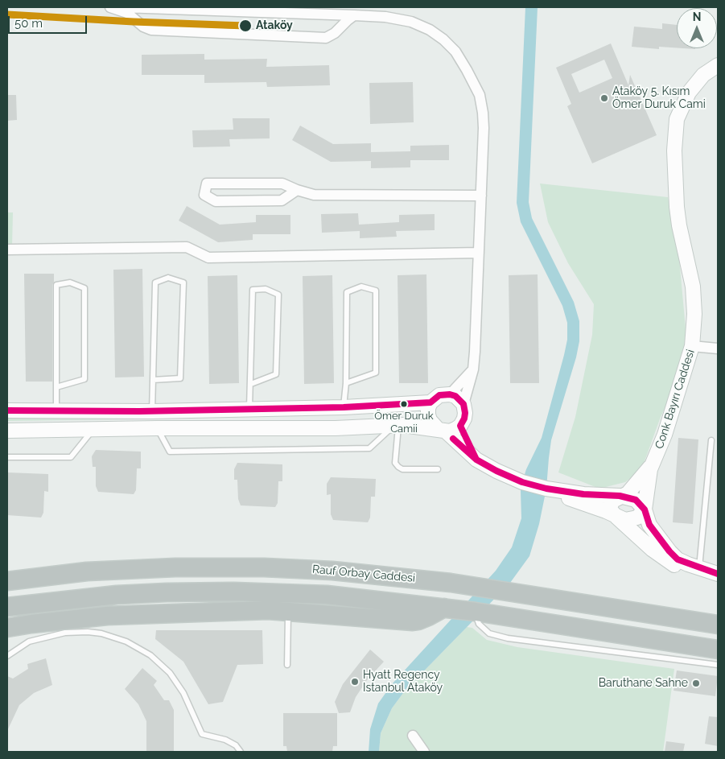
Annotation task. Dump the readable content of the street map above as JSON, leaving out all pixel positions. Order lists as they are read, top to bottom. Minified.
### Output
{"streets":{"highway":["Rauf Orbay Caddesi"],"street":["Conk Bayırı Caddesi"]},"places":["Ataköy","Ataköy 5. Kısım Ömer Duruk Cami","Ömer Duruk Camii","Hyatt Regency Istanbul Ataköy","Baruthane Sahne"],"scale_bar":"50 m","north":"top"}
